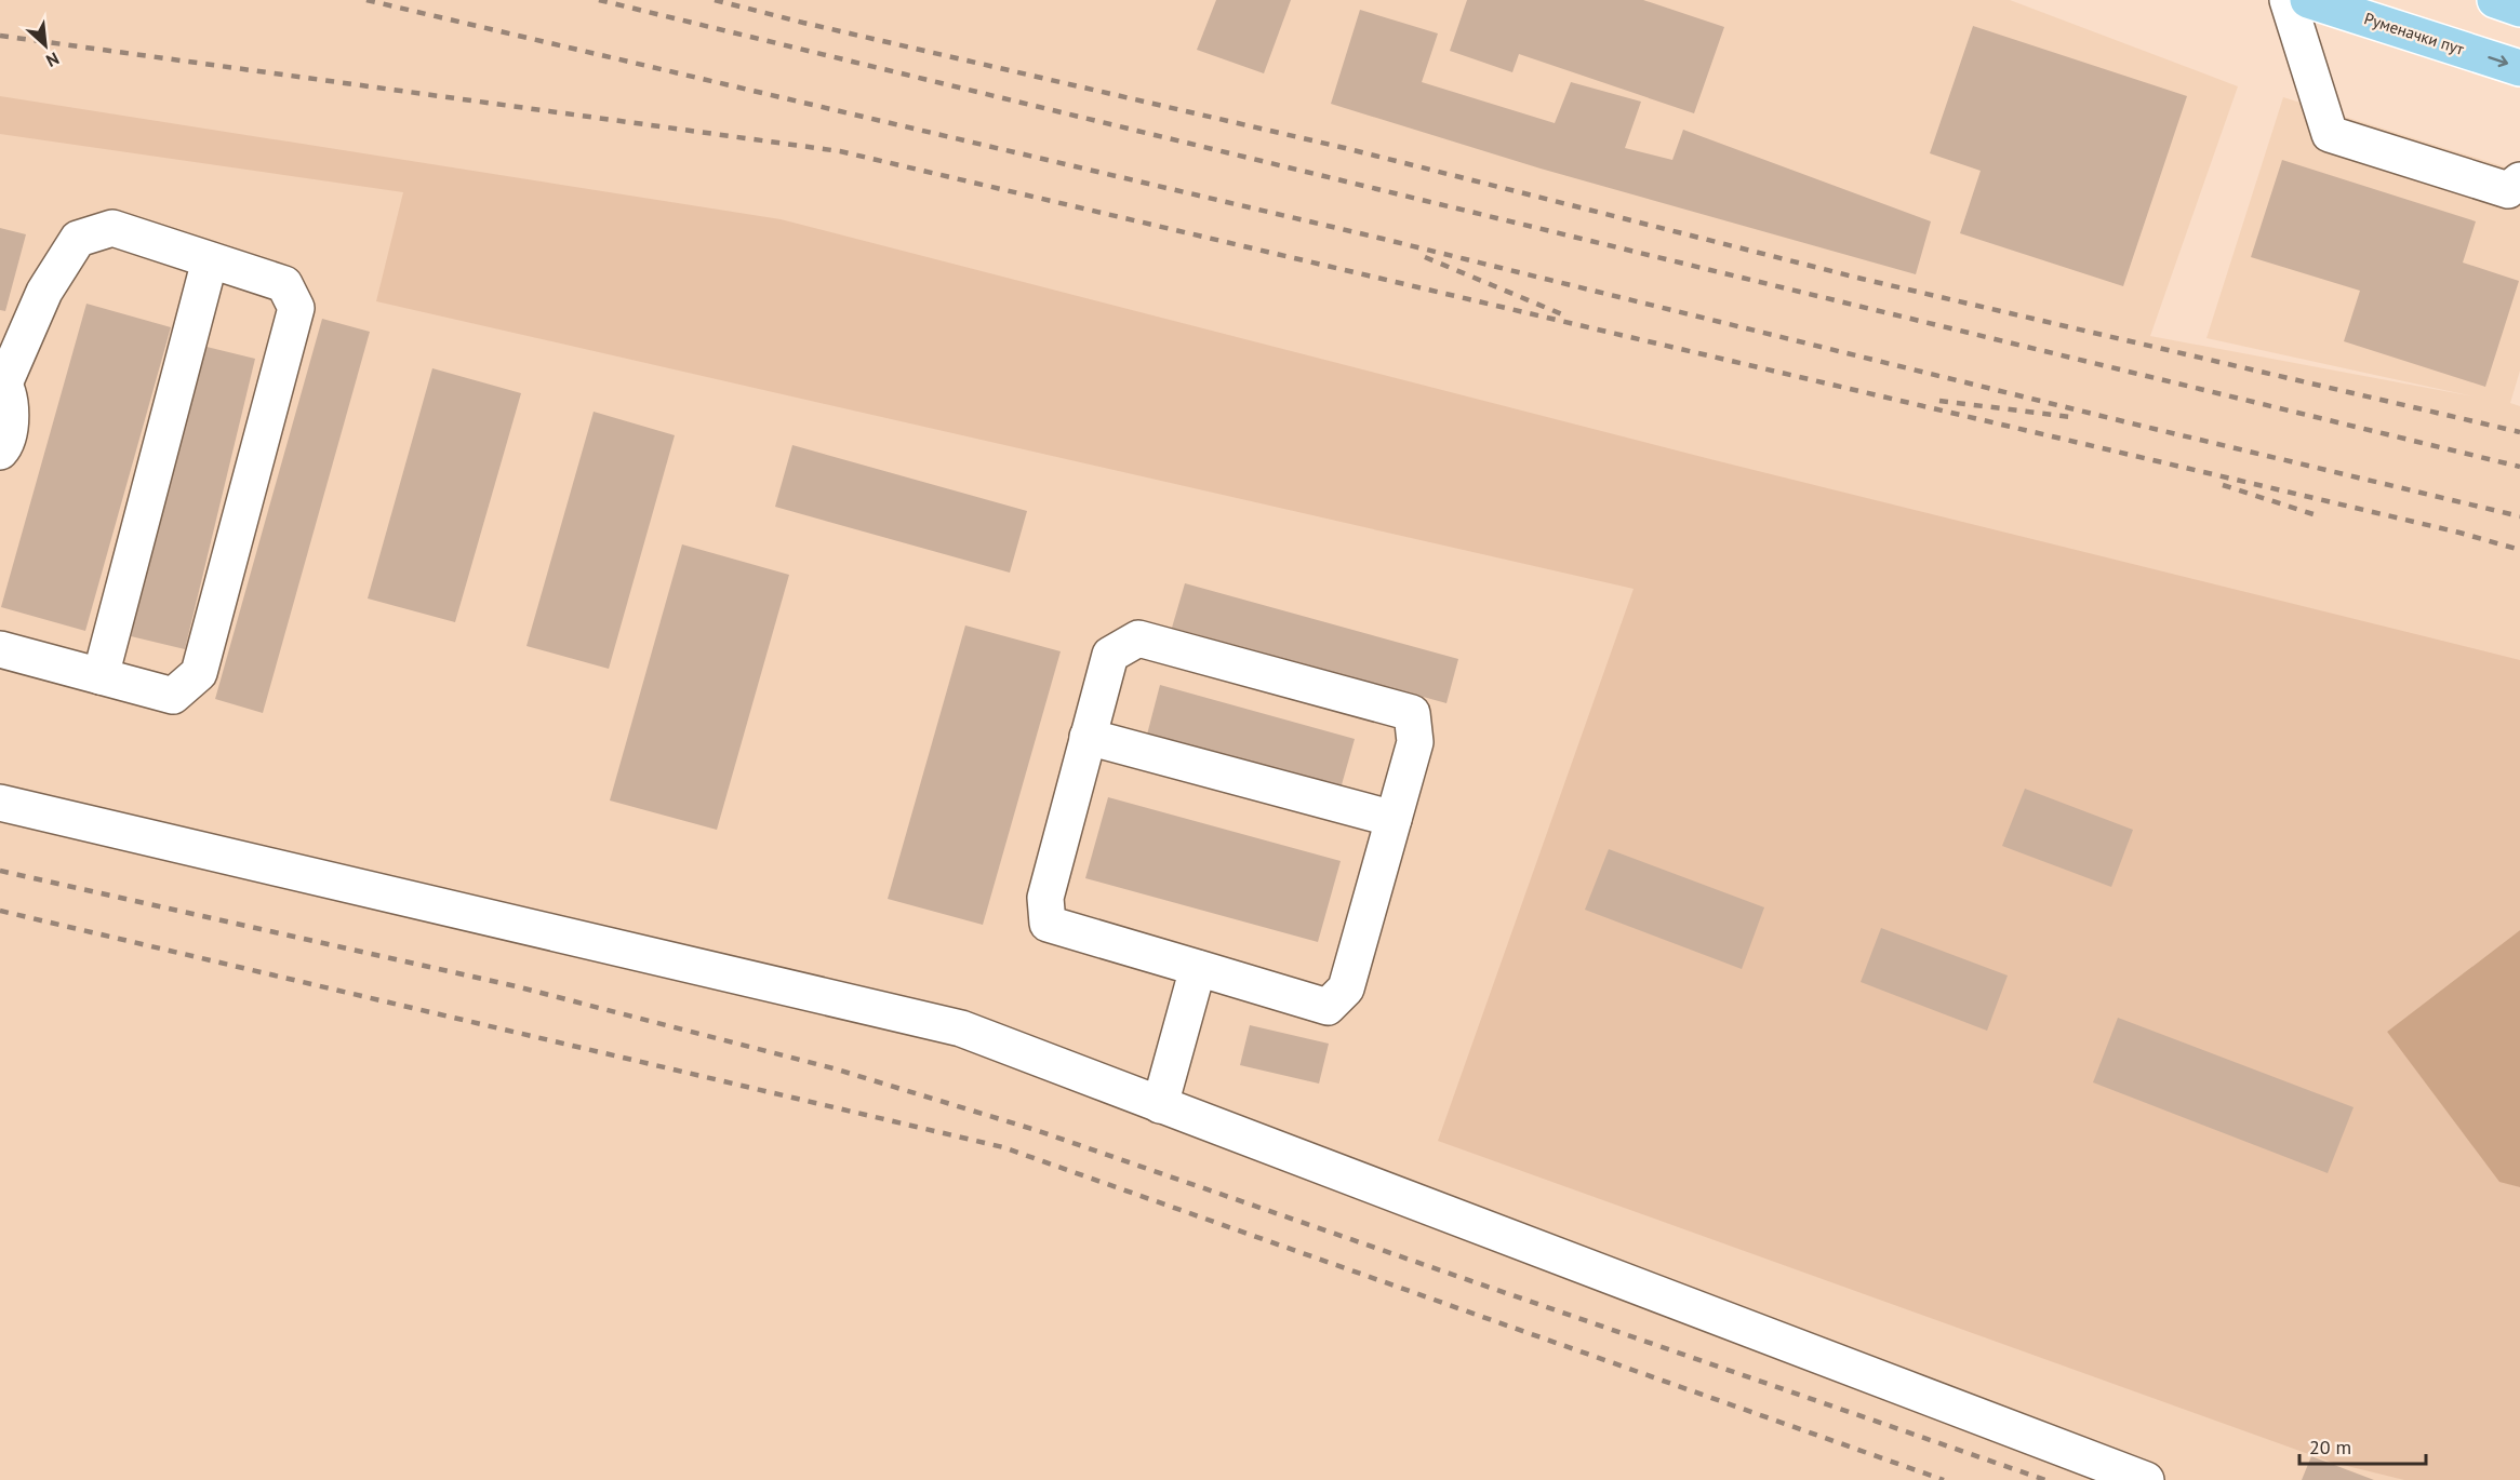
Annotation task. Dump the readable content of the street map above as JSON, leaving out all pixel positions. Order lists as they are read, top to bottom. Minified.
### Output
{"streets":{"main road":["Руменачки пут"]},"one_way":["Руменачки пут"],"scale_bar":"20 m","north":"bottom right"}
